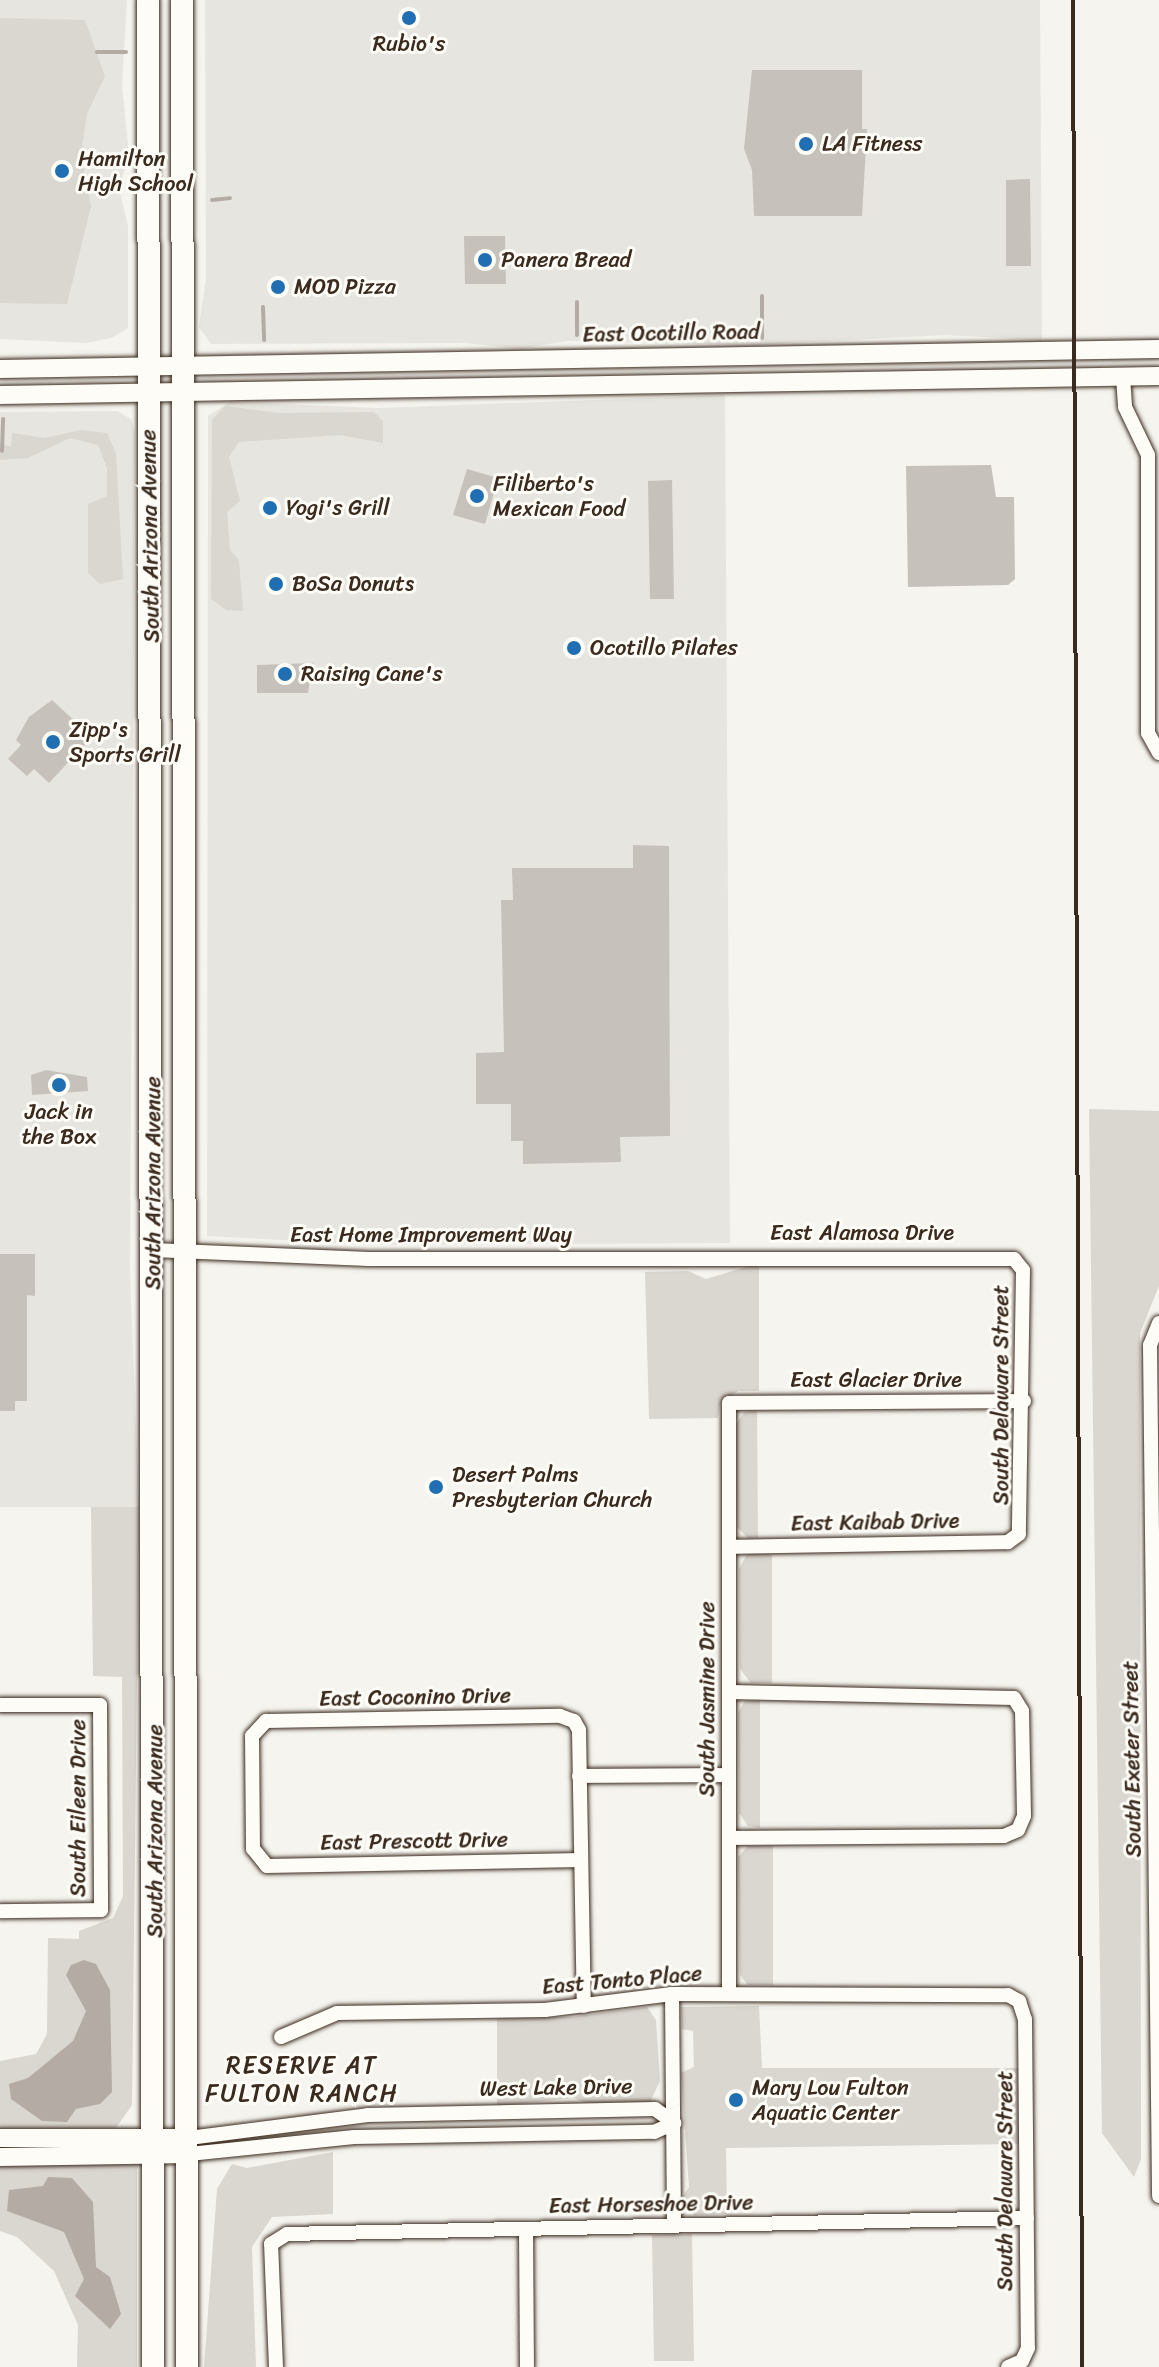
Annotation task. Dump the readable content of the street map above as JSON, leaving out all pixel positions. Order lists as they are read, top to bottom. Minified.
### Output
{"streets":{"main road":["East Ocotillo Road","South Arizona Avenue","West Lake Drive"],"street":["East Alamosa Drive","East Home Improvement Way","East Glacier Drive","South Delaware Street","East Kaibab Drive","East Coconino Drive","South Jasmine Drive","South Exeter Street","South Eileen Drive","East Prescott Drive","East Tonto Place","East Horseshoe Drive"]},"crossings":[["East Ocotillo Road","South Arizona Avenue"],["South Arizona Avenue","East Home Improvement Way"],["South Arizona Avenue","West Lake Drive"],["East Alamosa Drive","East Home Improvement Way"],["East Alamosa Drive","South Delaware Street"],["East Glacier Drive","South Delaware Street"],["East Glacier Drive","South Jasmine Drive"],["South Delaware Street","East Kaibab Drive"],["South Delaware Street","East Tonto Place"],["South Delaware Street","East Horseshoe Drive"],["East Kaibab Drive","South Jasmine Drive"],["East Coconino Drive","East Prescott Drive"],["South Jasmine Drive","East Tonto Place"]],"districts":["RESERVE AT FULTON RANCH"],"places":["Rubio's","LA Fitness","Hamilton High School","Panera Bread","MOD Pizza","Filiberto's Mexican Food","Yogi's Grill","BoSa Donuts","Ocotillo Pilates","Raising Cane's","Zipp's Sports Grill","Jack in the Box","Desert Palms Presbyterian Church","Mary Lou Fulton Aquatic Center"]}
